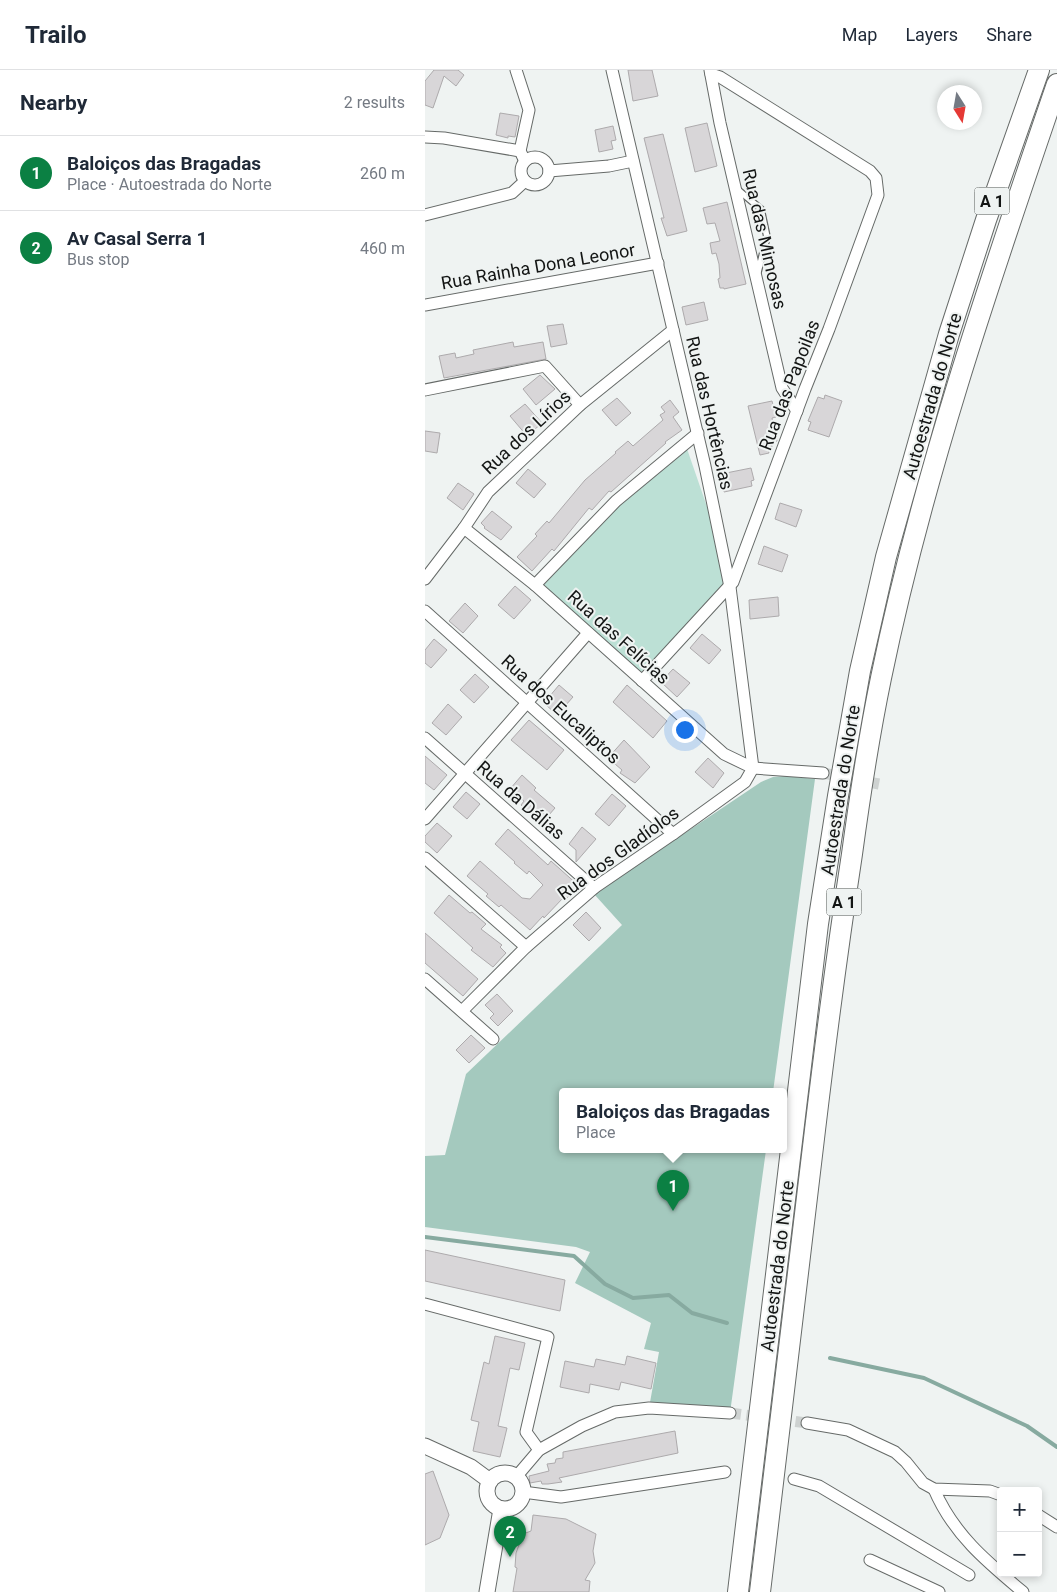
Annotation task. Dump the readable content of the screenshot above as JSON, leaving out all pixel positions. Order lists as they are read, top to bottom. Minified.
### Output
{"streets":{"highway":["A 1","Autoestrada do Norte"],"street":["Rua das Mimosas","Rua Rainha Dona Leonor","Rua das Papoilas","Rua das Hortências","Rua dos Lírios","Rua das Felícias","Rua dos Eucaliptos","Rua da Dálias","Rua dos Gladíolos"]},"crossings":[["Rua das Mimosas","Rua das Papoilas"],["Rua Rainha Dona Leonor","Rua das Hortências"],["Rua das Papoilas","Rua das Hortências"],["Rua das Hortências","Rua dos Lírios"],["Rua das Hortências","Rua das Felícias"],["Rua das Hortências","Rua dos Gladíolos"],["Rua dos Lírios","Rua das Felícias"],["Rua das Felícias","Rua dos Gladíolos"],["Rua dos Eucaliptos","Rua dos Gladíolos"],["Rua da Dálias","Rua dos Gladíolos"]],"north":"bottom","page":{"header":"Trailo","nav":["Map","Layers","Share"],"heading":["Nearby","2 results"],"list":[{"mark":"1","name":"Baloiços das Bragadas","note":"Place · Autoestrada do Norte","value":"260 m"},{"mark":"2","name":"Av Casal Serra 1","note":"Bus stop","value":"460 m"}],"popup":["Baloiços das Bragadas","Place"],"pins":["1","2"],"map_buttons":["+","−"]}}
